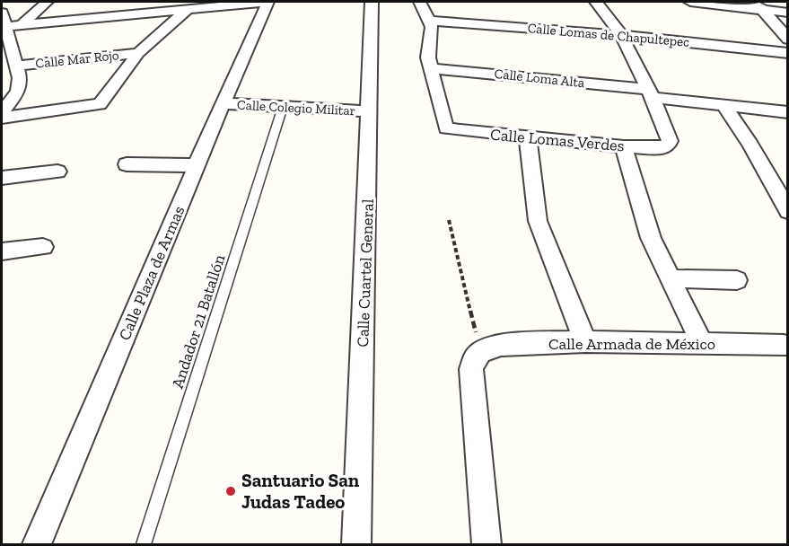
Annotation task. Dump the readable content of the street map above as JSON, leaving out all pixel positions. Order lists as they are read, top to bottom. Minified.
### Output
{"streets":{"street":["Calle Lomas de Chapultepec","Calle Mar Rojo","Calle Loma Alta","Calle Colegio Militar","Calle Lomas Verdes","Calle Plaza de Armas","Calle Cuartel General","Calle Armada de México"],"lane":["Andador 21 Batallón"]},"crossings":[["Calle Loma Alta","Calle Lomas Verdes"],["Calle Colegio Militar","Calle Plaza de Armas"],["Calle Colegio Militar","Calle Cuartel General"],["Calle Colegio Militar","Andador 21 Batallón"]],"places":["Santuario San Judas Tadeo"]}
